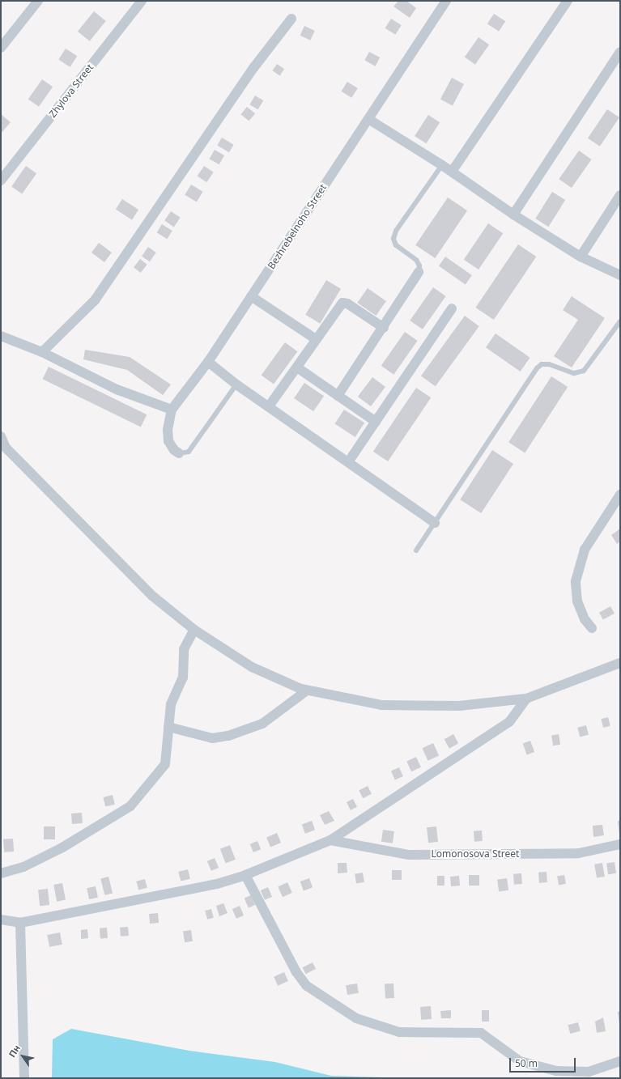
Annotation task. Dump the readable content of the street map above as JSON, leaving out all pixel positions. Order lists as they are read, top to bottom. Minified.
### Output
{"streets":{"street":["Zhylova Street","Bezhrebelnoho Street","Lomonosova Street"]},"scale_bar":"50 m","north":"top left"}
